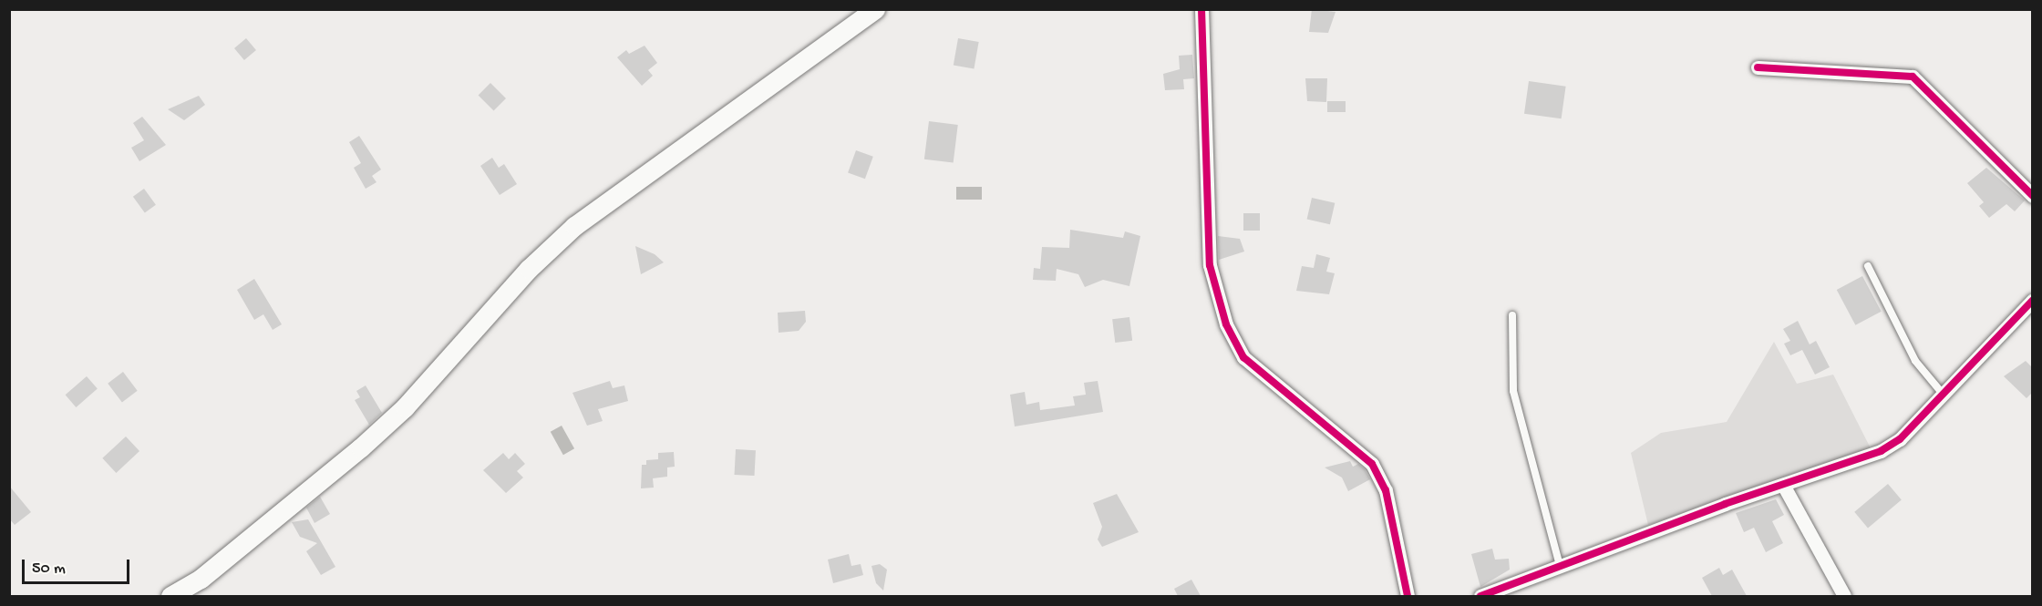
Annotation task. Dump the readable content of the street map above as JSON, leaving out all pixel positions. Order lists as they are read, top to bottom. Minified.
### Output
{"scale_bar":"50 m"}
